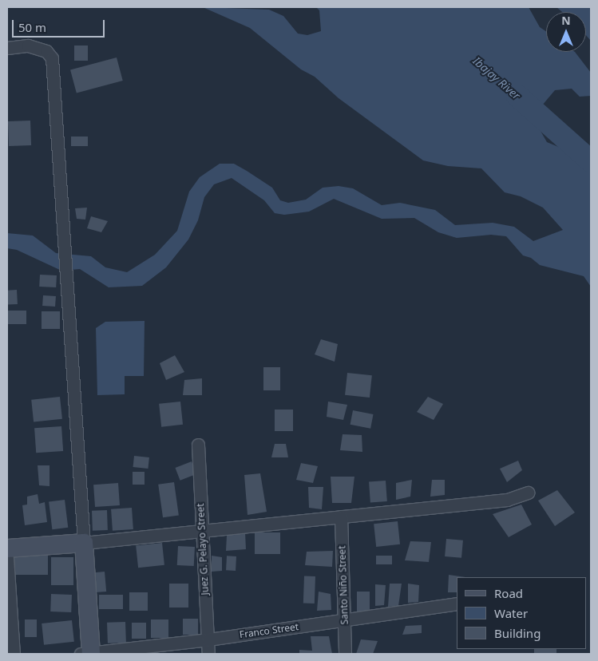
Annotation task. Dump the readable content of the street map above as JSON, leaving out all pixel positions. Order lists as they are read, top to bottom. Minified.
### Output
{"streets":{"street":["Juez G. Pelayo Street","Santo Niño Street","Franco Street"]},"crossings":[["Juez G. Pelayo Street","Franco Street"],["Santo Niño Street","Franco Street"]],"water":["Ibajay River"],"legend":["Road","Water","Building"],"scale_bar":"50 m","north":"top"}
